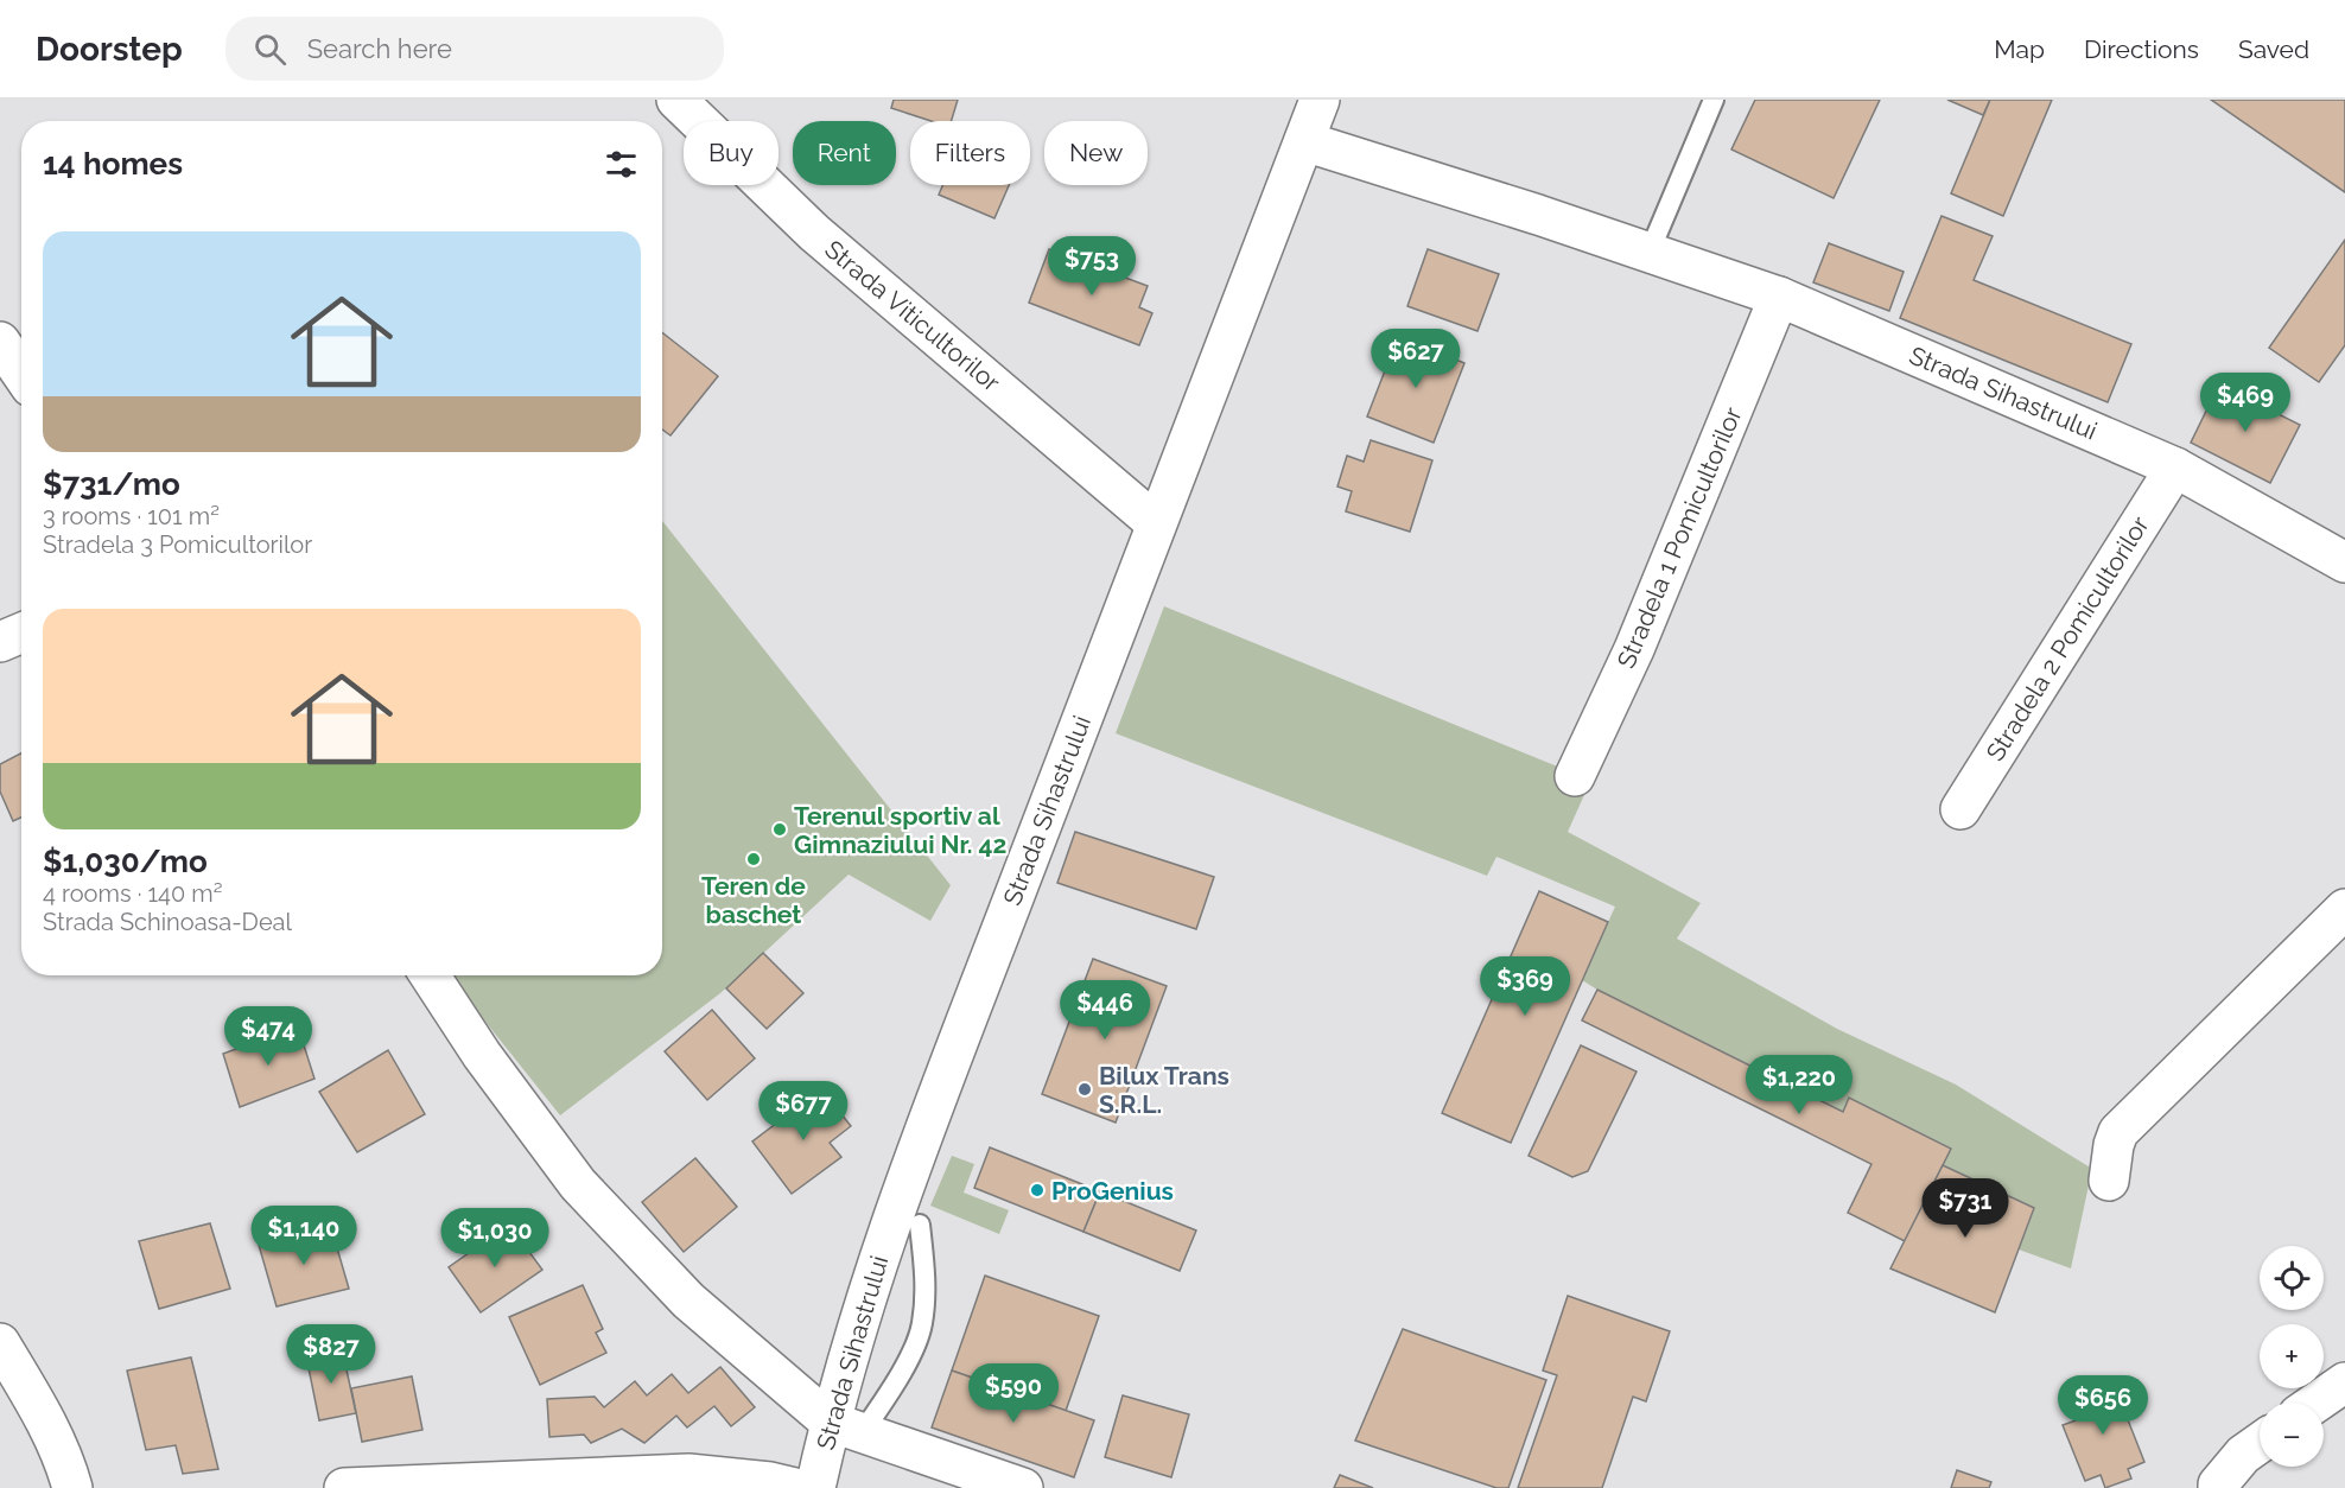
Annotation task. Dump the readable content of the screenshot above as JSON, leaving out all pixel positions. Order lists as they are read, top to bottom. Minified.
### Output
{"streets":{"street":["Strada Viticultorilor","Strada Sihastrului","Stradela 1 Pomicultorilor","Stradela 2 Pomicultorilor"]},"crossings":[["Strada Viticultorilor","Strada Sihastrului"],["Strada Sihastrului","Stradela 1 Pomicultorilor"],["Strada Sihastrului","Stradela 2 Pomicultorilor"]],"places":["Terenul sportiv al Gimnaziului Nr. 42","Teren de baschet","Bilux Trans S.R.L.","ProGenius"],"page":{"header":"Doorstep","search":"Search here","nav":["Map","Directions","Saved"],"chip":["Buy","Rent","Filters","New"],"heading":"14 homes","list":[{"name":"$731/mo","note":"3 rooms · 101 m² · Stradela 3 Pomicultorilor"},{"name":"$1,030/mo","note":"4 rooms · 140 m² · Strada Schinoasa-Deal"}],"price":["$753","$627","$469","$369","$446","$474","$1,220","$677","$731","$1,140","$1,030","$827","$590","$656"],"map_buttons":["+","−"]}}
